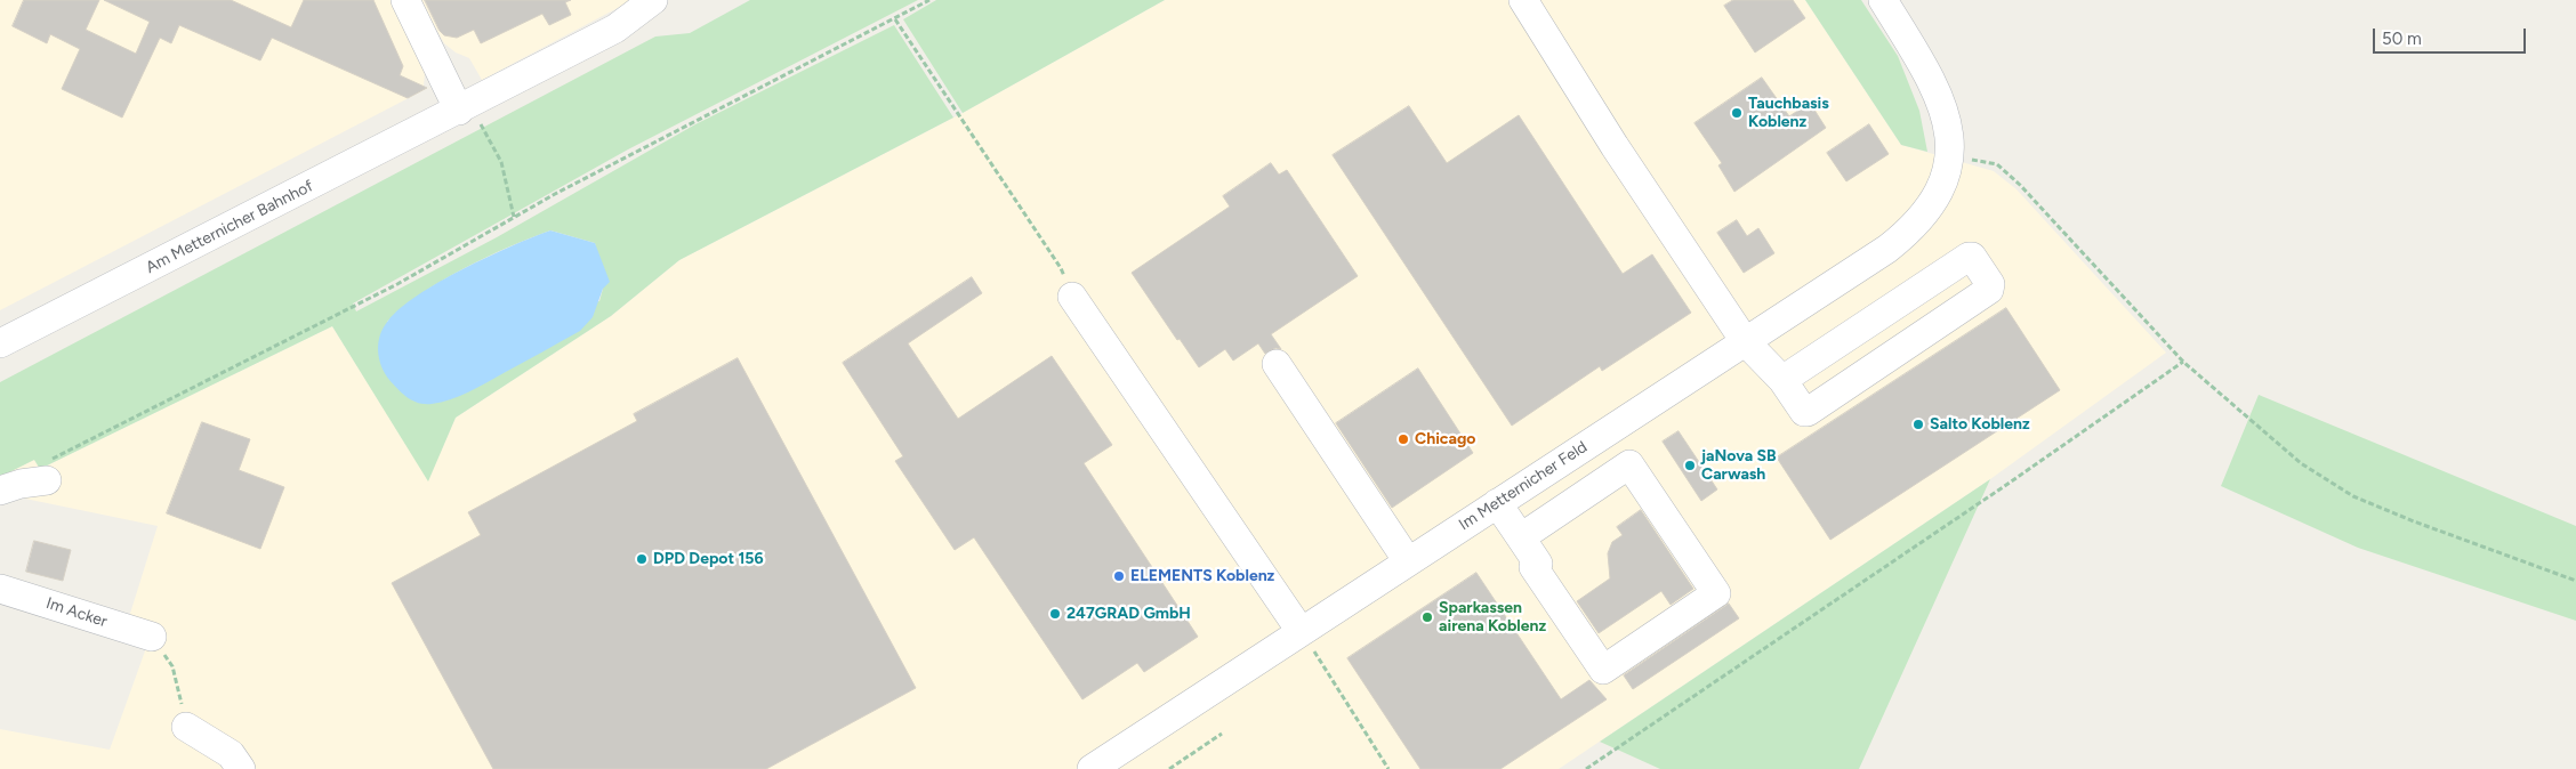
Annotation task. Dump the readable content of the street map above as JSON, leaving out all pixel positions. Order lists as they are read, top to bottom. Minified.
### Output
{"streets":{"street":["Am Metternicher Bahnhof","Im Metternicher Feld","Im Acker"]},"places":["Tauchbasis Koblenz","Salto Koblenz","Chicago","jaNova SB Carwash","DPD Depot 156","ELEMENTS Koblenz","247GRAD GmbH","Sparkassen airena Koblenz"],"scale_bar":"50 m"}
